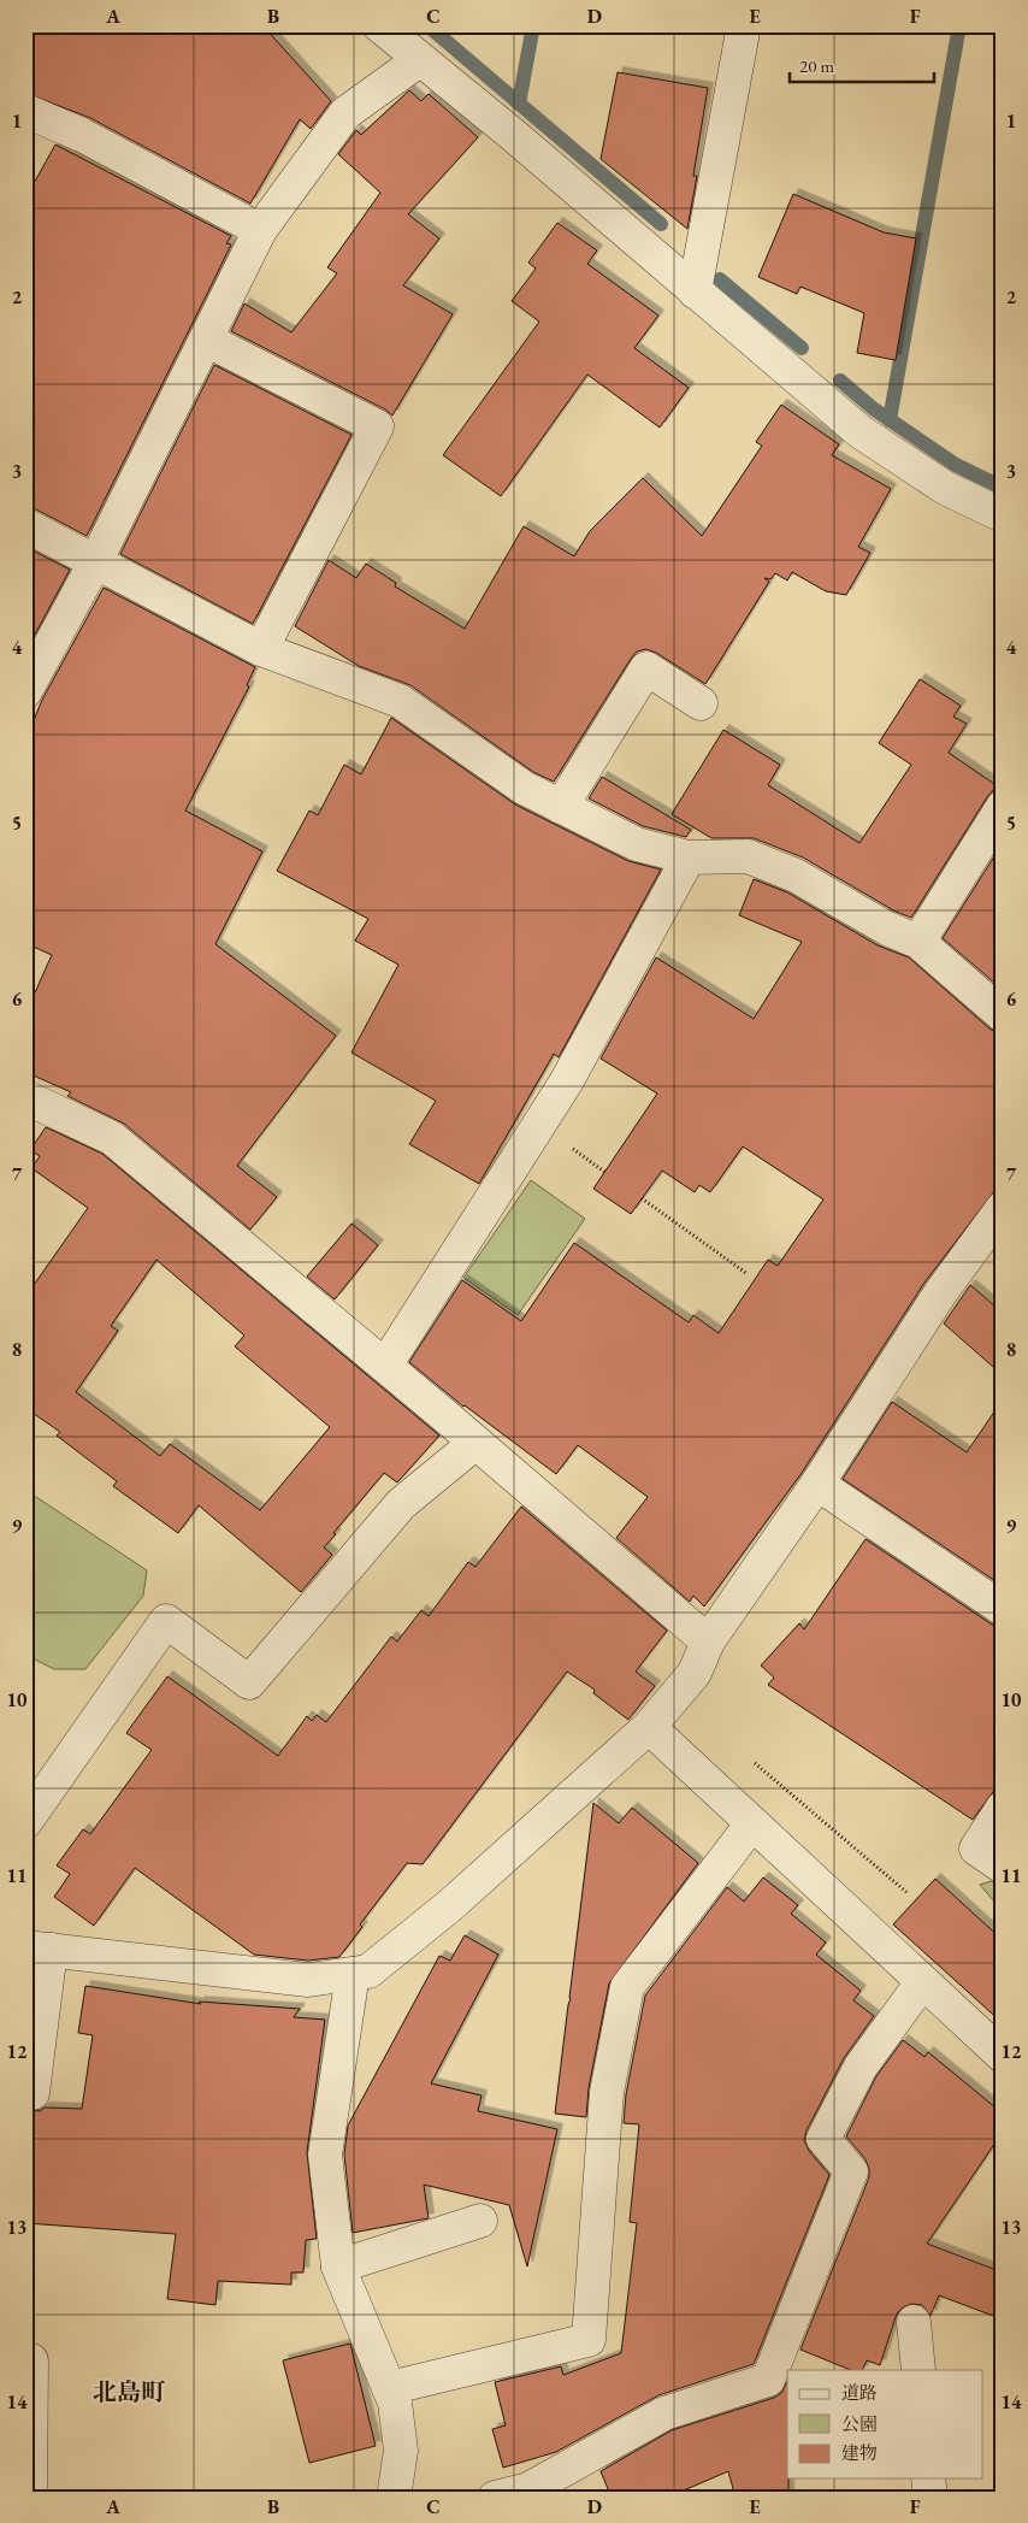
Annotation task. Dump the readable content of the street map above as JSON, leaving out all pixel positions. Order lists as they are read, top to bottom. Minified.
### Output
{"districts":["北島町"],"legend":["道路","公園","建物"],"scale_bar":"20 m","grid":{"columns":["A","B","C","D","E","F"],"rows":["1","2","3","4","5","6","7","8","9","10","11","12","13","14"]}}
